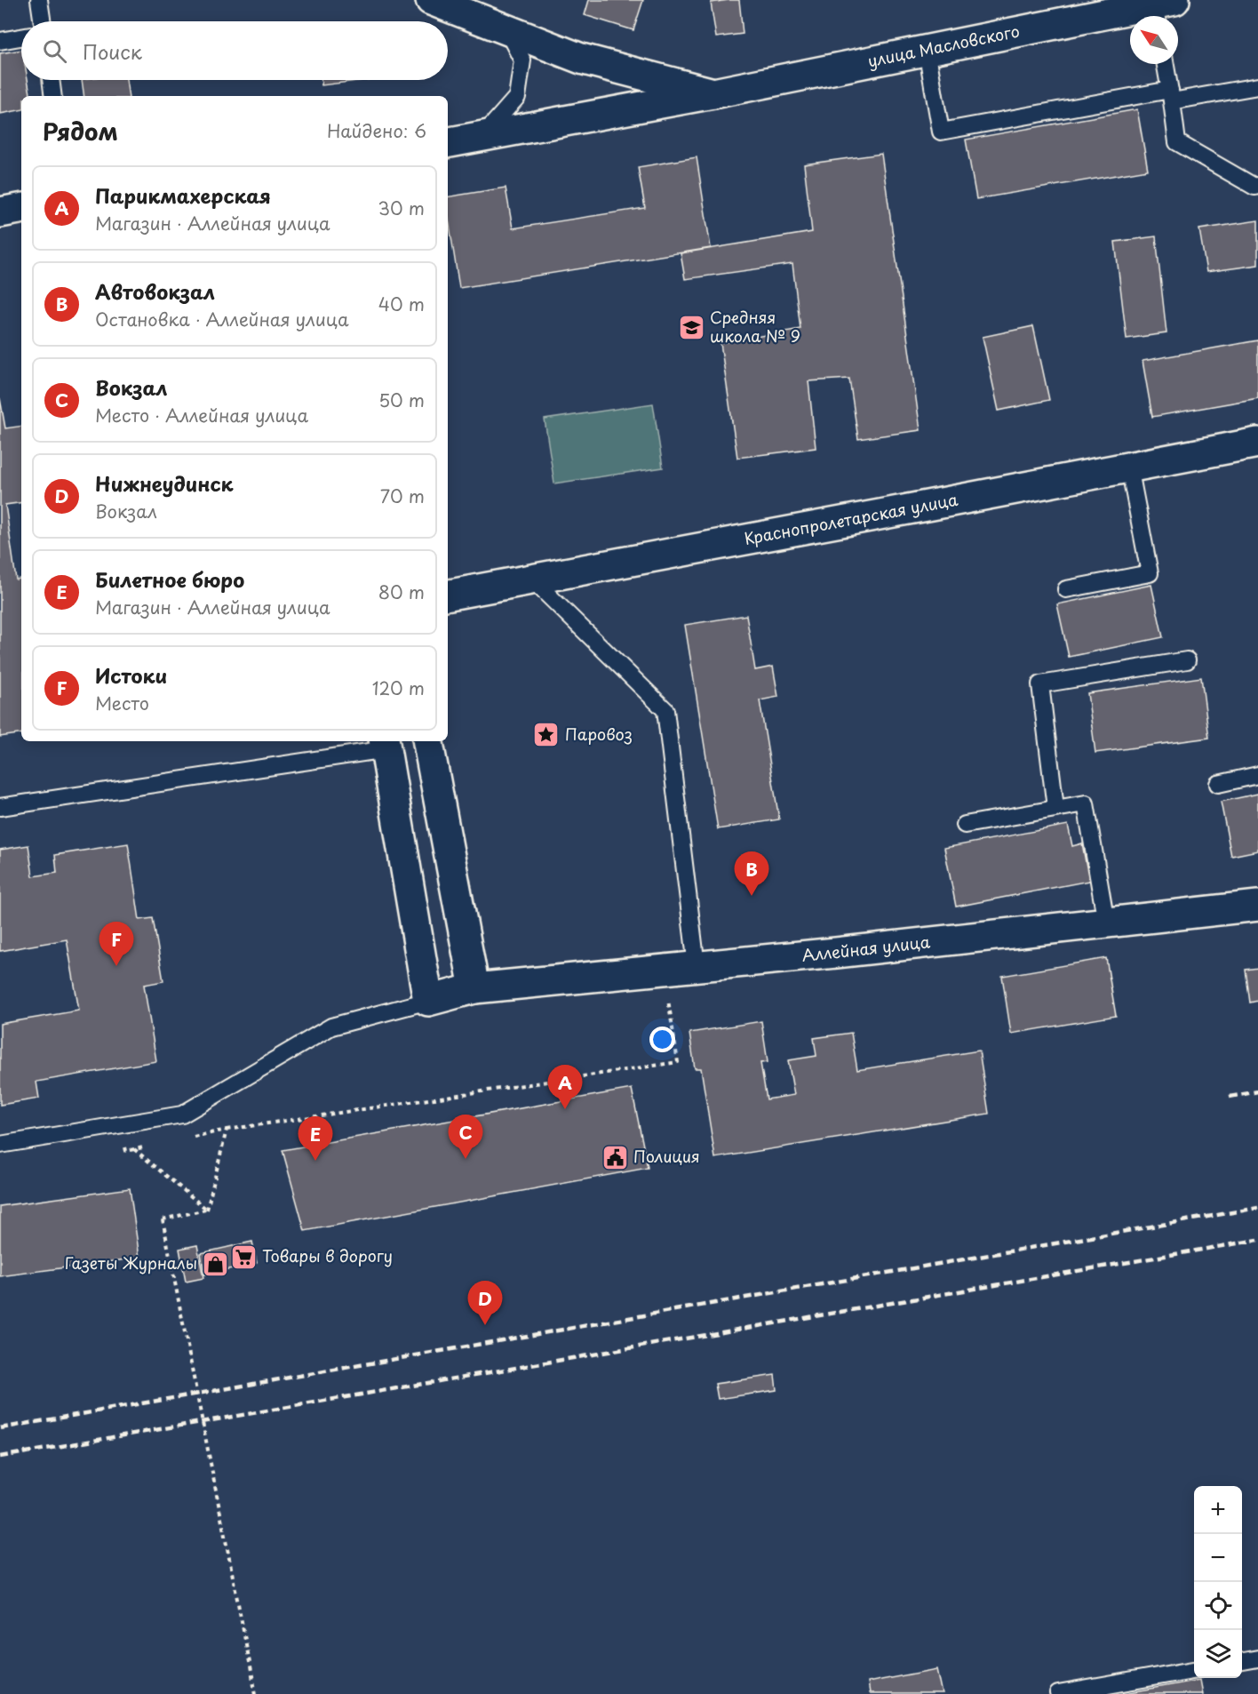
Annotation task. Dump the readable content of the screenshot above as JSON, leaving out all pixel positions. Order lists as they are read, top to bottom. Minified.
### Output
{"streets":{"street":["улица Масловского","Краснопролетарская улица","Аллейная улица"]},"places":{"school or university":["Средняя школа № 9"],"place":["Паровоз"],"public building":["Полиция"],"supermarket":["Товары в дорогу"],"shop":["Газеты Журналы"]},"north":"top left","page":{"search":"Поиск","heading":["Рядом","Найдено: 6"],"list":[{"mark":"A","name":"Парикмахерская","note":"Магазин · Аллейная улица","value":"30 m"},{"mark":"B","name":"Автовокзал","note":"Остановка · Аллейная улица","value":"40 m"},{"mark":"C","name":"Вокзал","note":"Место · Аллейная улица","value":"50 m"},{"mark":"D","name":"Нижнеудинск","note":"Вокзал","value":"70 m"},{"mark":"E","name":"Билетное бюро","note":"Магазин · Аллейная улица","value":"80 m"},{"mark":"F","name":"Истоки","note":"Место","value":"120 m"}],"pins":["B","F","A","C","E","D"],"map_buttons":["+","−"]}}
